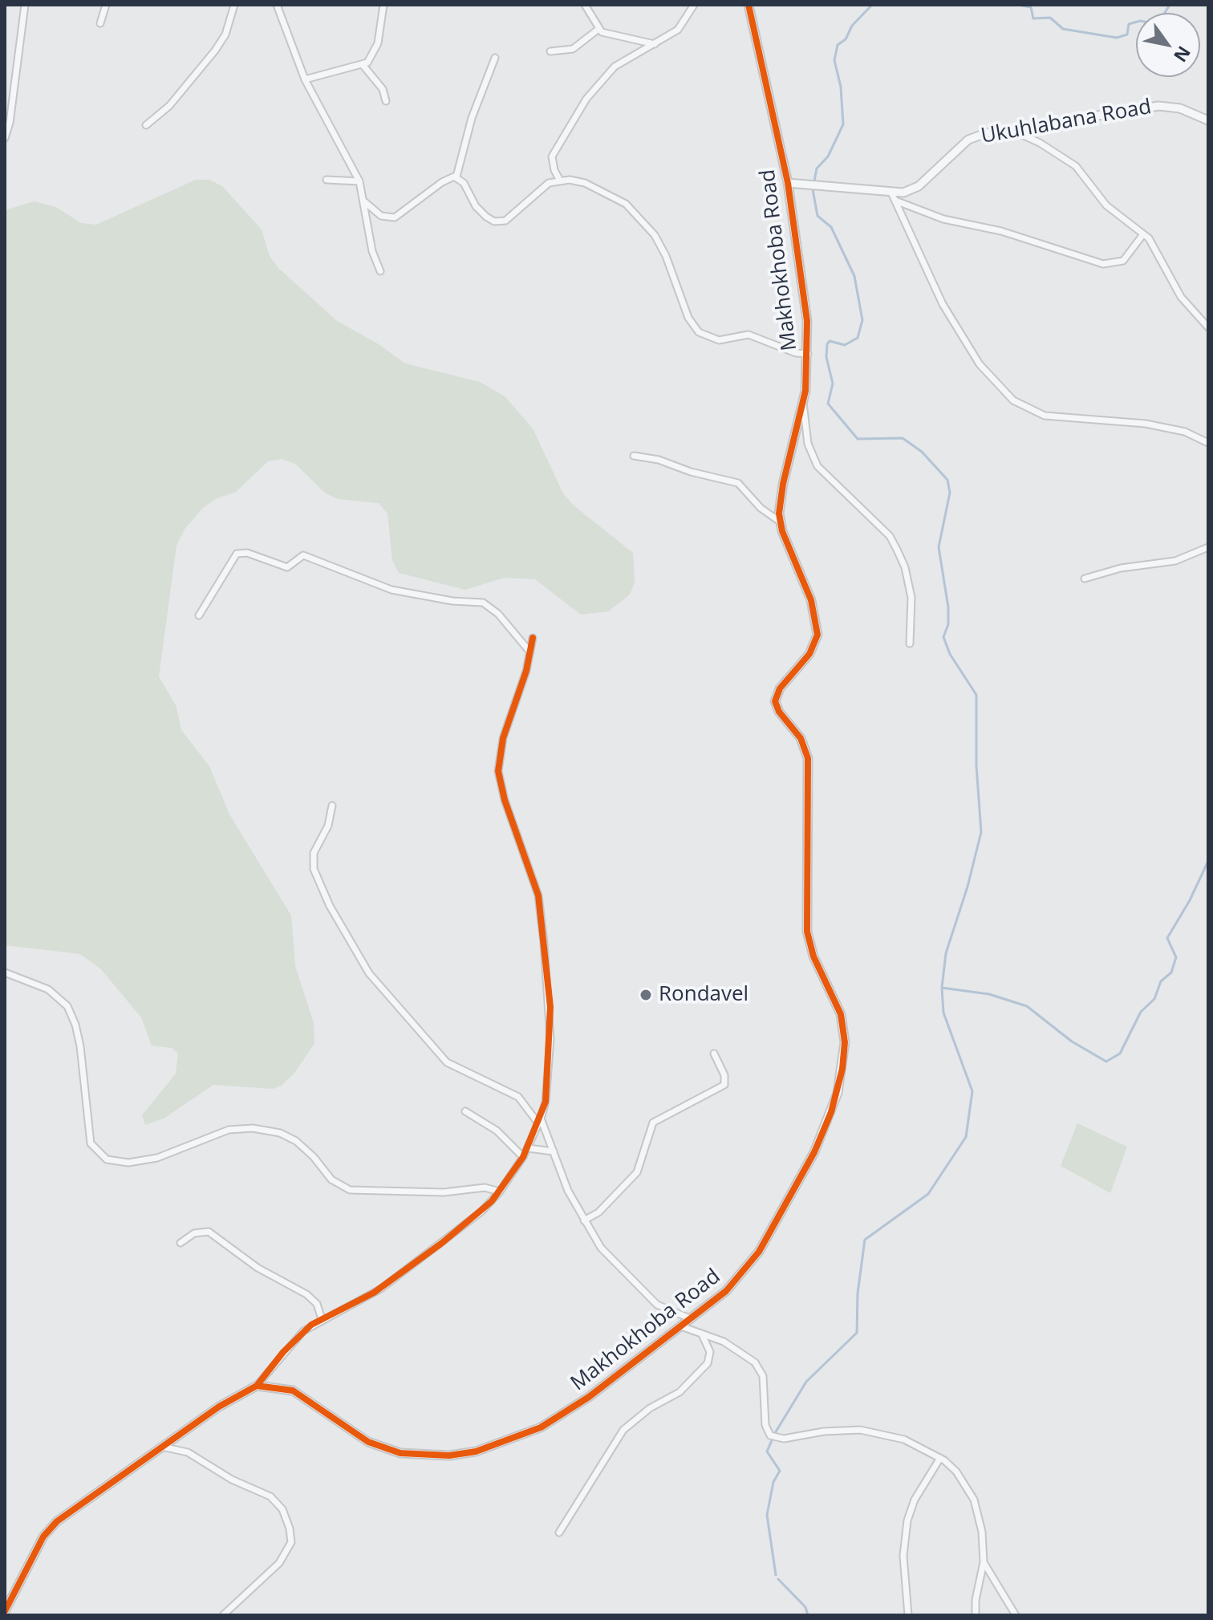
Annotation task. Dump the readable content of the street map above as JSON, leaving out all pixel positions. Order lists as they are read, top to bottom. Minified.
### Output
{"streets":{"street":["Ukuhlabana Road","Makhokhoba Road"]},"crossings":[["Ukuhlabana Road","Makhokhoba Road"]],"places":["Rondavel"],"north":"bottom right"}
